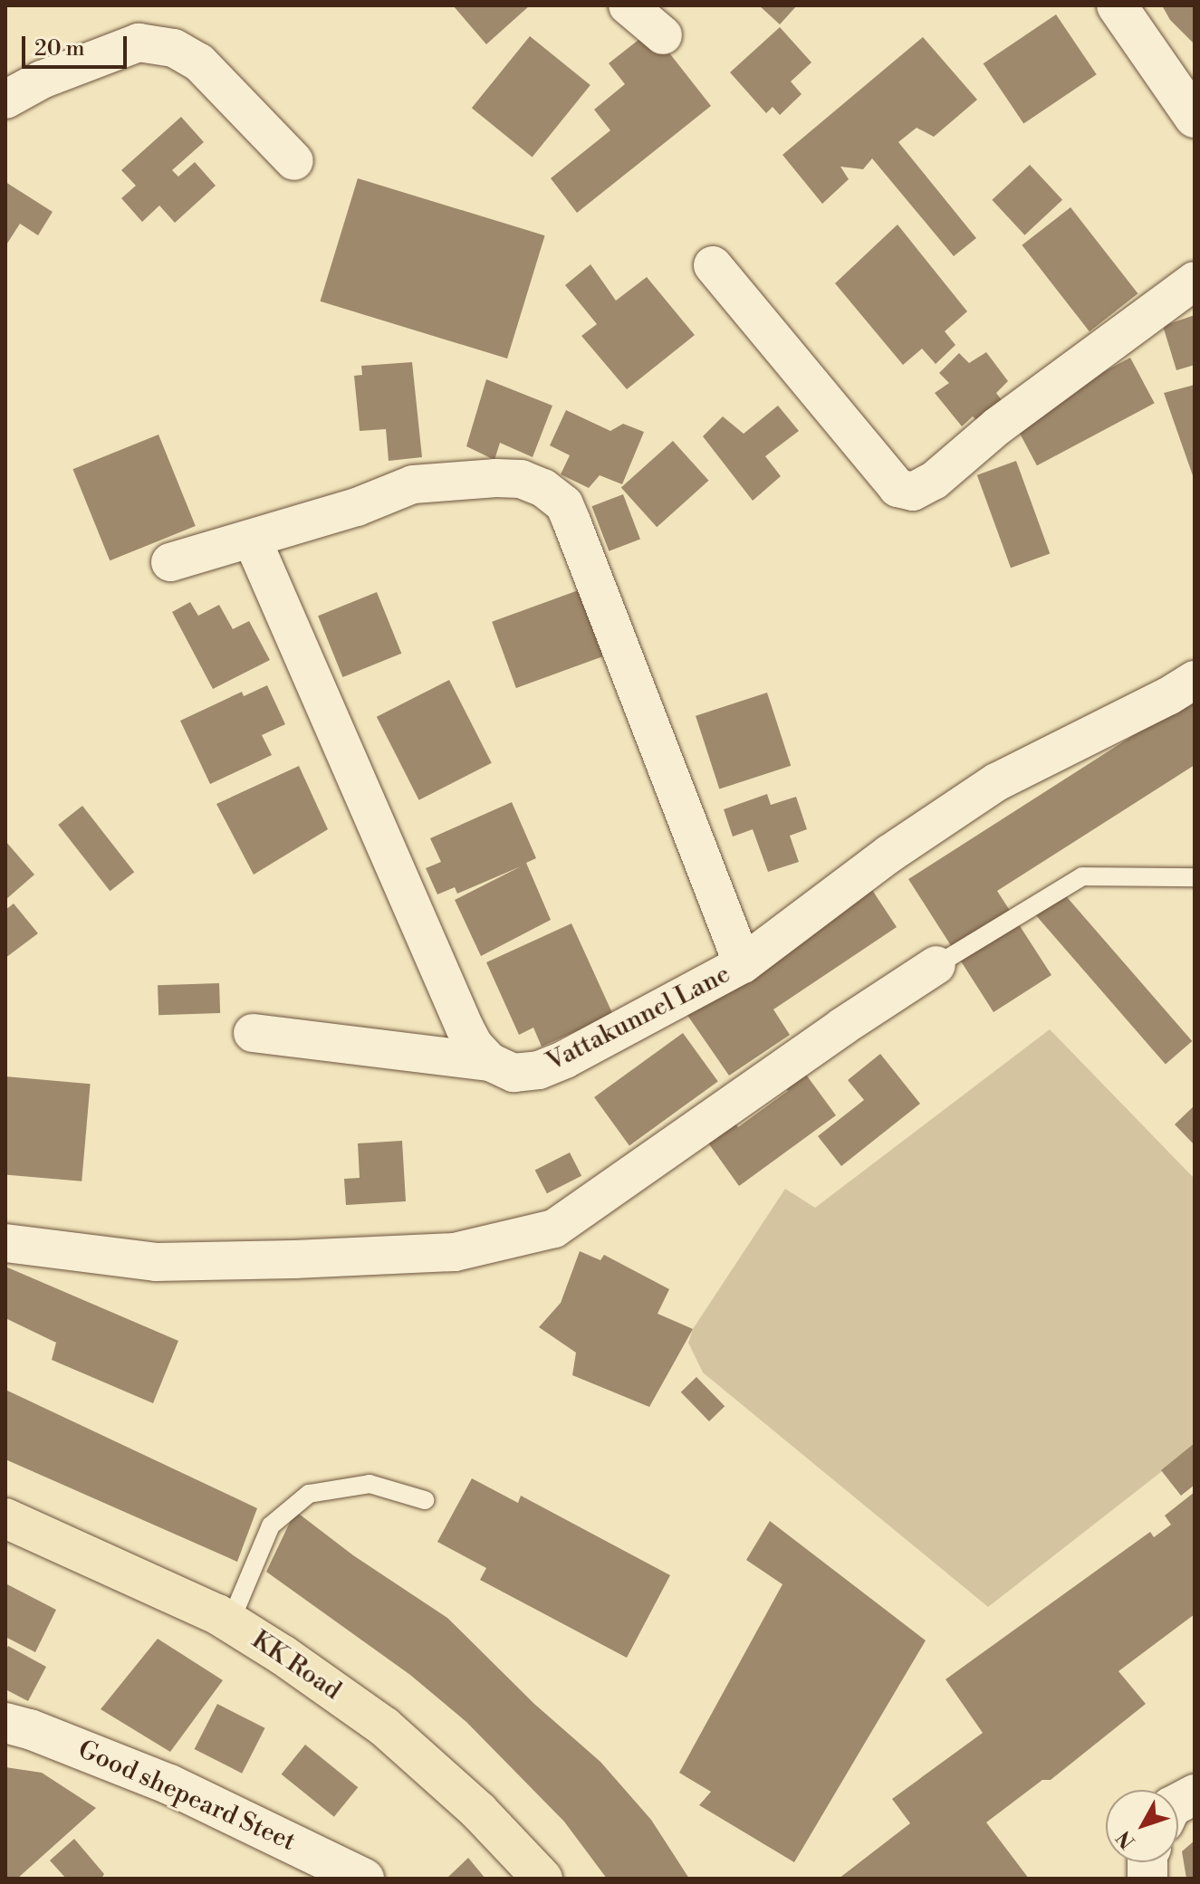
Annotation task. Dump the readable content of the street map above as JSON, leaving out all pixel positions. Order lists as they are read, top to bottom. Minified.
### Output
{"streets":{"main road":["KK Road","Good shepeard Steet"],"street":["Vattakunnel Lane"]},"scale_bar":"20 m","north":"bottom left"}
